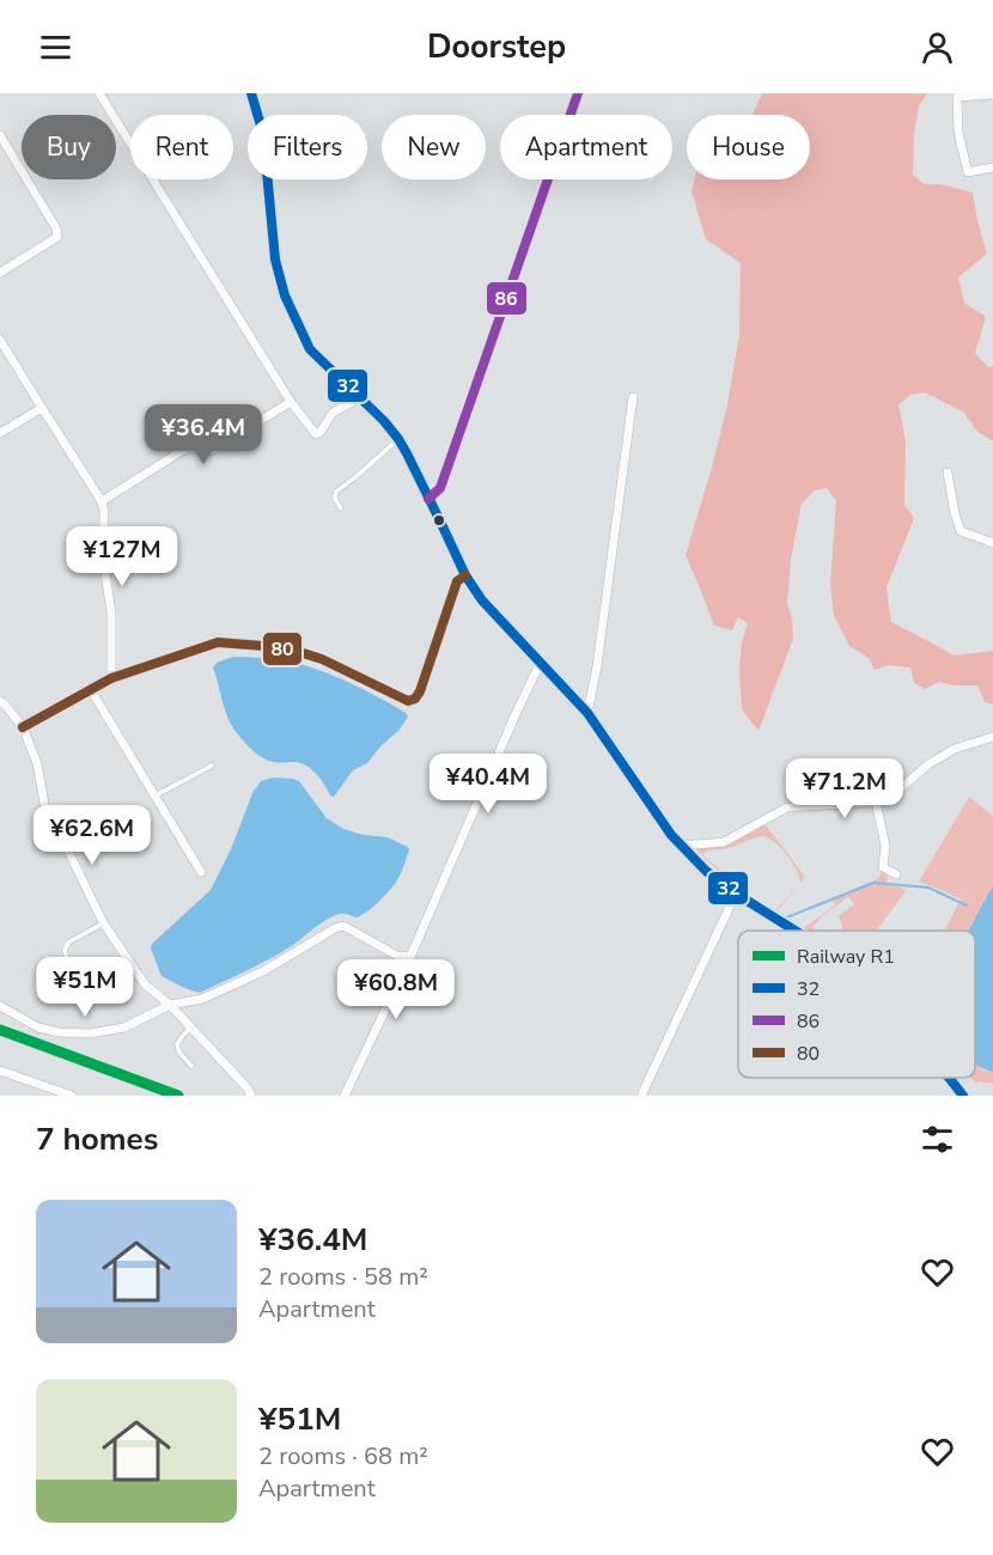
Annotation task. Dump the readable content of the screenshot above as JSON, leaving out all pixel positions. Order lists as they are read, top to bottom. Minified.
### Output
{"lines":["transit line 32","transit line 86","transit line 80","rail line R1"],"legend":["Railway R1","32","86","80"],"page":{"header":"Doorstep","chip":["Buy","Rent","Filters","New","Apartment","House"],"price":["¥36.4M","¥127M","¥40.4M","¥71.2M","¥62.6M","¥51M","¥60.8M"],"heading":"7 homes","list":[{"name":"¥36.4M","note":"2 rooms · 58 m² · Apartment"},{"name":"¥51M","note":"2 rooms · 68 m² · Apartment"}]}}
